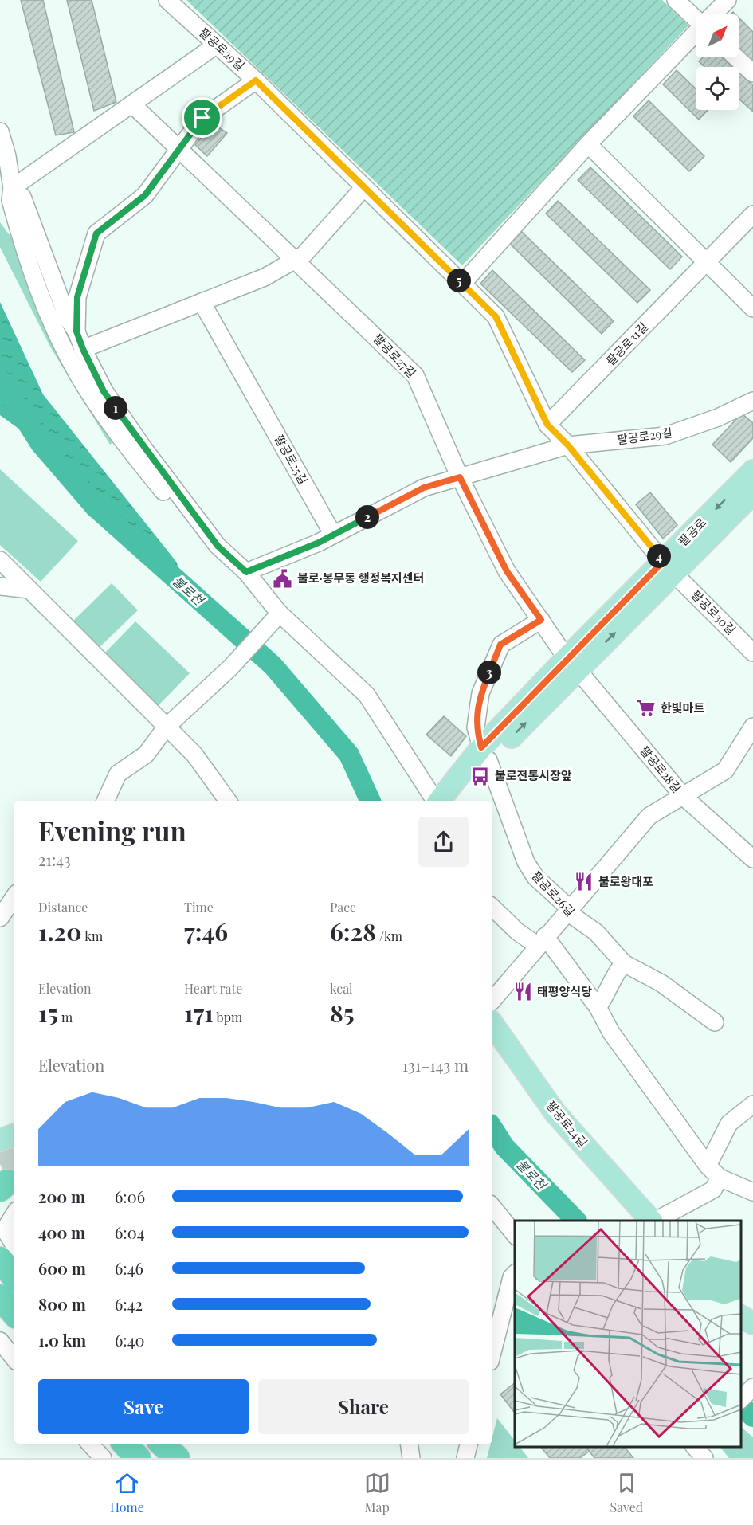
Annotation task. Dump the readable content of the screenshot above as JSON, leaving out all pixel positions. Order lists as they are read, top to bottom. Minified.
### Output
{"streets":{"main road":["팔공로","팔공로24길"],"street":["팔공로29길","팔공로31길","팔공로27길","팔공로25길","팔공로30길","팔공로28길","팔공로26길"]},"crossings":[["팔공로29길","팔공로31길"],["팔공로29길","팔공로27길"],["팔공로29길","팔공로"],["팔공로29길","팔공로30길"],["팔공로27길","팔공로"],["팔공로27길","팔공로28길"],["팔공로27길","팔공로26길"],["팔공로","팔공로30길"],["팔공로","팔공로28길"],["팔공로","팔공로26길"]],"water":["불로천"],"places":{"public building":["불로·봉무동 행정복지센터"],"supermarket":["한빛마트"],"bus stop":["불로전통시장앞"],"restaurant":["불로왕대포","태평양식당"]},"north":"top right","page":{"pins":["5","1","2","4","3"],"heading":["Evening run","21:43"],"stats":[["Distance","1.20 km"],["Time","7:46"],["Pace","6:28 /km"],["Elevation","15 m"],["Heart rate","171 bpm"],["kcal","85"]],"chart":["Elevation","131–143 m"],"list":[{"name":"200 m","note":"6:06"},{"name":"400 m","note":"6:04"},{"name":"600 m","note":"6:46"},{"name":"800 m","note":"6:42"},{"name":"1.0 km","note":"6:40"}],"buttons":["Save","Share"],"tabs":["Home","Map","Saved"]}}
